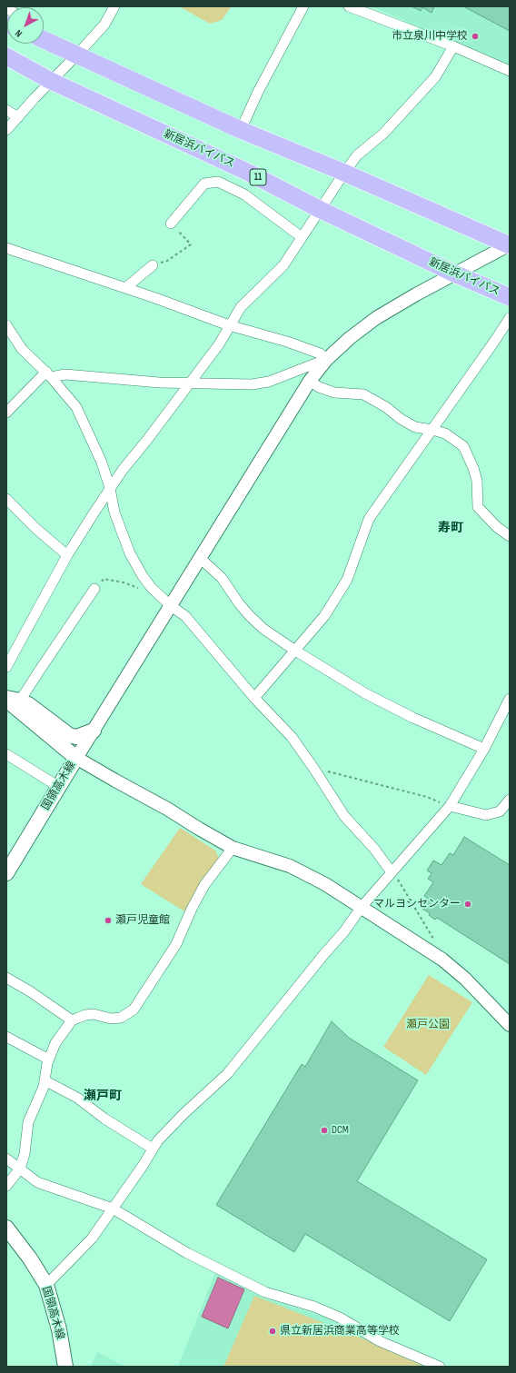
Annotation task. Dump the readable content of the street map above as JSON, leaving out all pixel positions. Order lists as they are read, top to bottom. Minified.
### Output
{"streets":{"highway":["新居浜バイパス","11"],"main road":["国領高木線"]},"districts":["寿町","瀬戸町"],"parks":["瀬戸公園"],"places":["市立泉川中学校","マルヨシセンター","瀬戸児童館","DCM","県立新居浜商業高等学校"],"north":"bottom left"}
